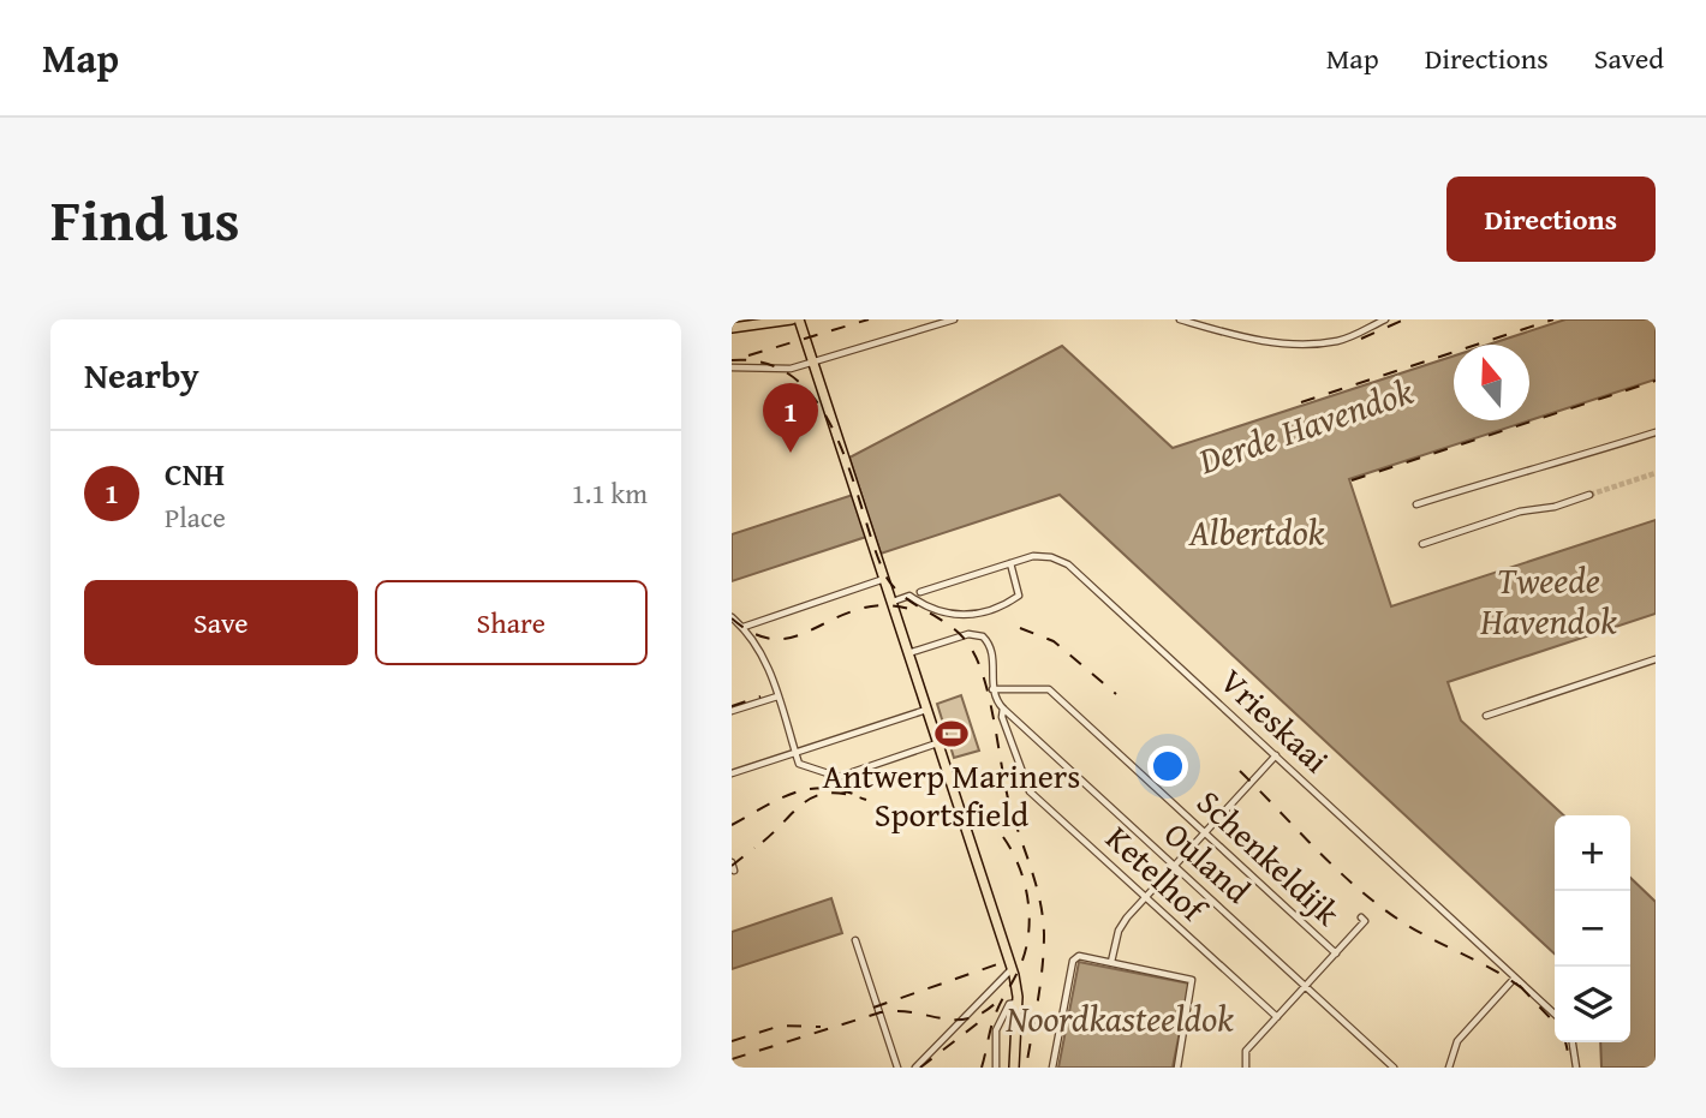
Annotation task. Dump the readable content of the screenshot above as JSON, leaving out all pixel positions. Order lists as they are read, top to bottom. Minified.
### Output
{"streets":{"street":["Vrieskaai","Schenkeldijk","Ouland","Ketelhof"]},"crossings":[["Schenkeldijk","Ouland"],["Ouland","Ketelhof"]],"water":["Derde Havendok","Albertdok","Tweede Havendok","Noordkasteeldok"],"places":{"sports":["Antwerp Mariners Sportsfield"]},"north":"top","page":{"header":"Map","nav":["Map","Directions","Saved"],"title":"Find us","buttons":["Directions",["Save","Share"]],"heading":"Nearby","pins":"1","list":[{"mark":"1","name":"CNH","note":"Place","value":"1.1 km"}],"map_buttons":["+","−"]}}
